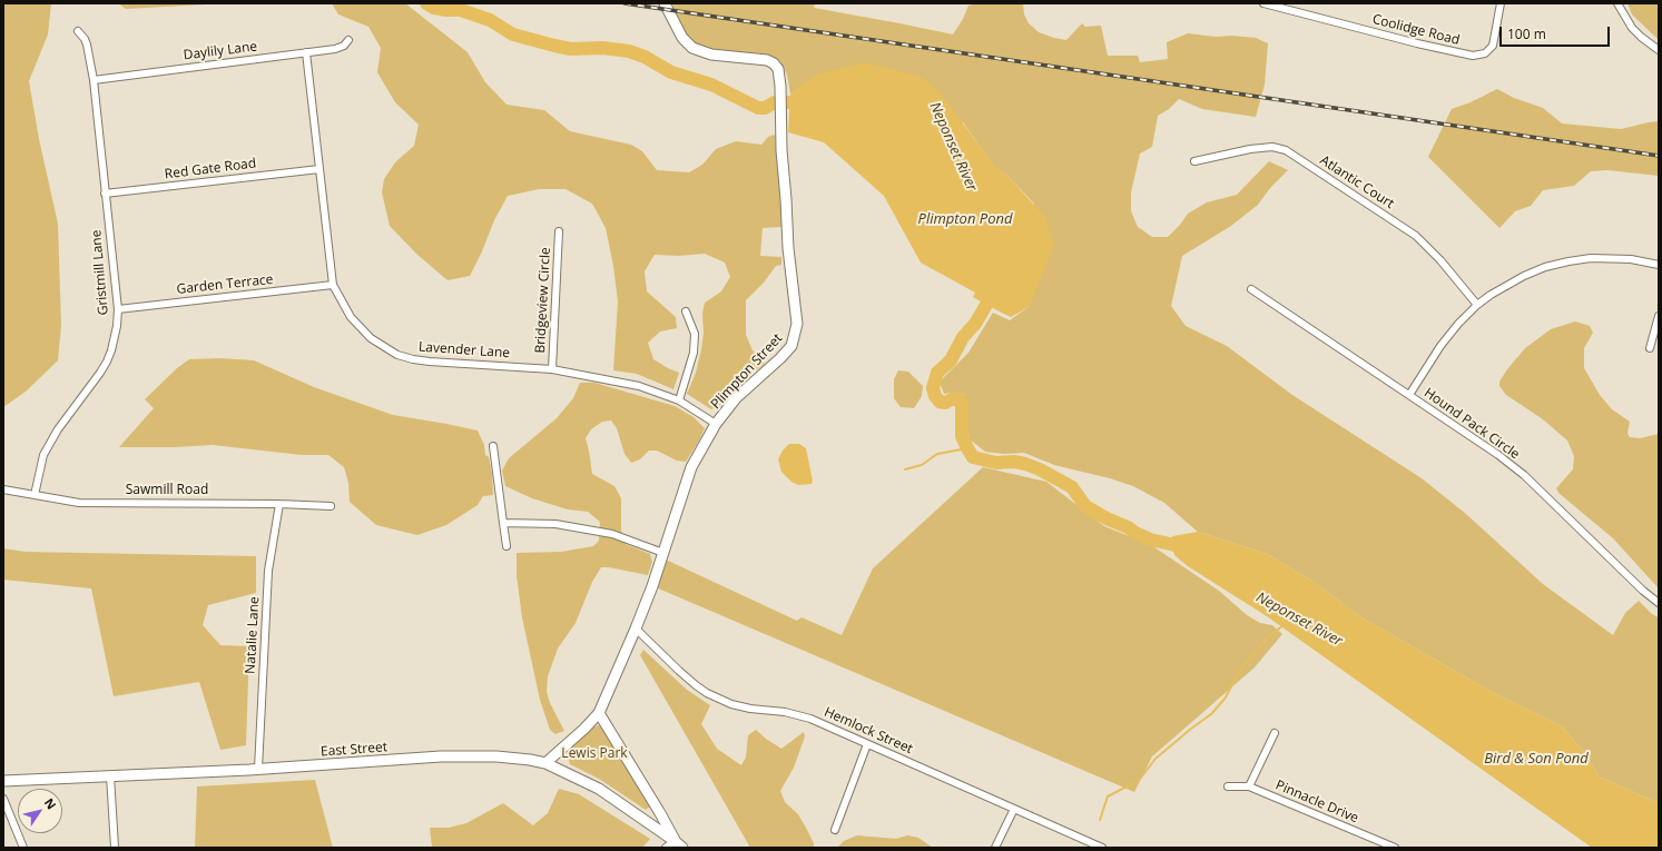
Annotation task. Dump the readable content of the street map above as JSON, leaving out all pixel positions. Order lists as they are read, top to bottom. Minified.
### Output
{"streets":{"street":["Coolidge Road","Daylily Lane","Red Gate Road","Atlantic Court","Gristmill Lane","Garden Terrace","Bridgeview Circle","Lavender Lane","Plimpton Street","Hound Pack Circle","Sawmill Road","Natalie Lane","Hemlock Street","East Street","Pinnacle Drive"]},"crossings":[["Daylily Lane","Gristmill Lane"],["Daylily Lane","Lavender Lane"],["Red Gate Road","Gristmill Lane"],["Red Gate Road","Lavender Lane"],["Gristmill Lane","Garden Terrace"],["Gristmill Lane","Sawmill Road"],["Garden Terrace","Lavender Lane"],["Bridgeview Circle","Lavender Lane"],["Lavender Lane","Plimpton Street"],["Plimpton Street","Hemlock Street"],["Plimpton Street","East Street"],["Sawmill Road","Natalie Lane"],["Natalie Lane","East Street"]],"water":["Neponset River","Plimpton Pond","Bird & Son Pond"],"parks":["Lewis Park"],"scale_bar":"100 m","north":"top right"}
